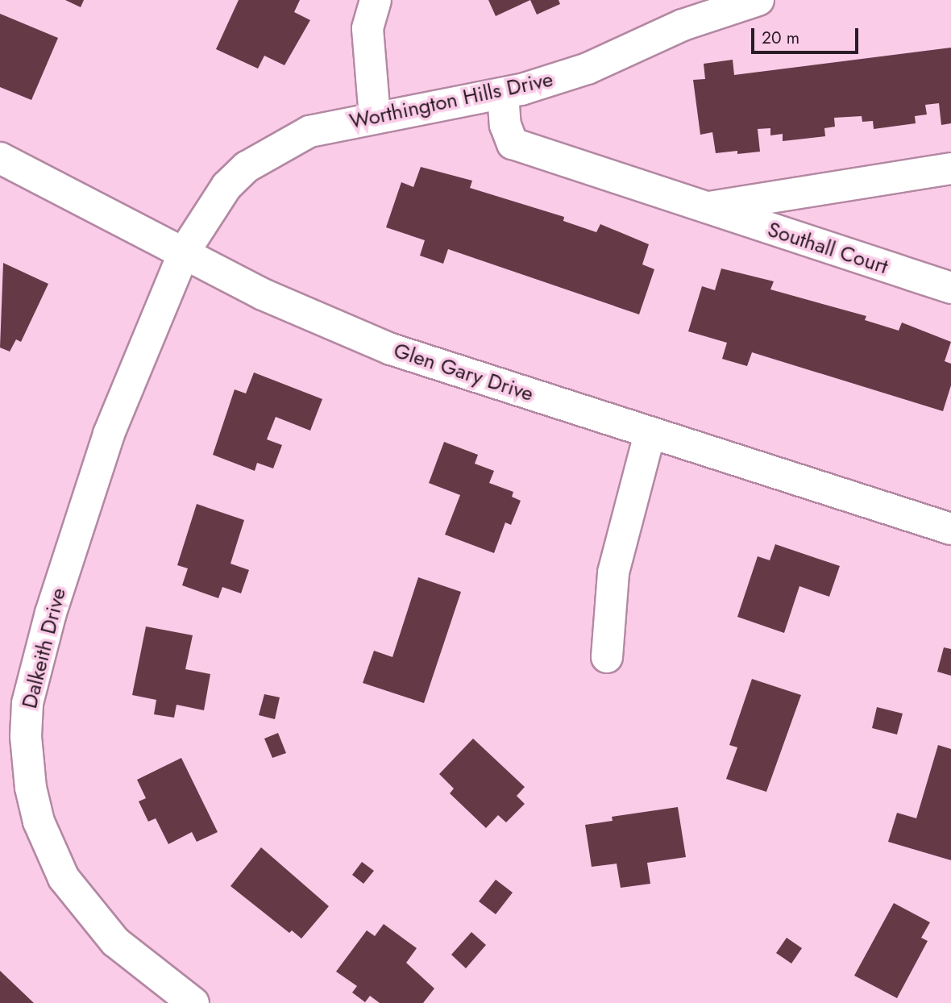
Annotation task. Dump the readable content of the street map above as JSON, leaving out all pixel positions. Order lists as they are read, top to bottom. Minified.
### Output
{"streets":{"street":["Worthington Hills Drive","Southall Court","Glen Gary Drive","Dalkeith Drive"]},"crossings":[["Worthington Hills Drive","Southall Court"],["Worthington Hills Drive","Glen Gary Drive"],["Worthington Hills Drive","Dalkeith Drive"],["Glen Gary Drive","Dalkeith Drive"]],"scale_bar":"20 m"}
